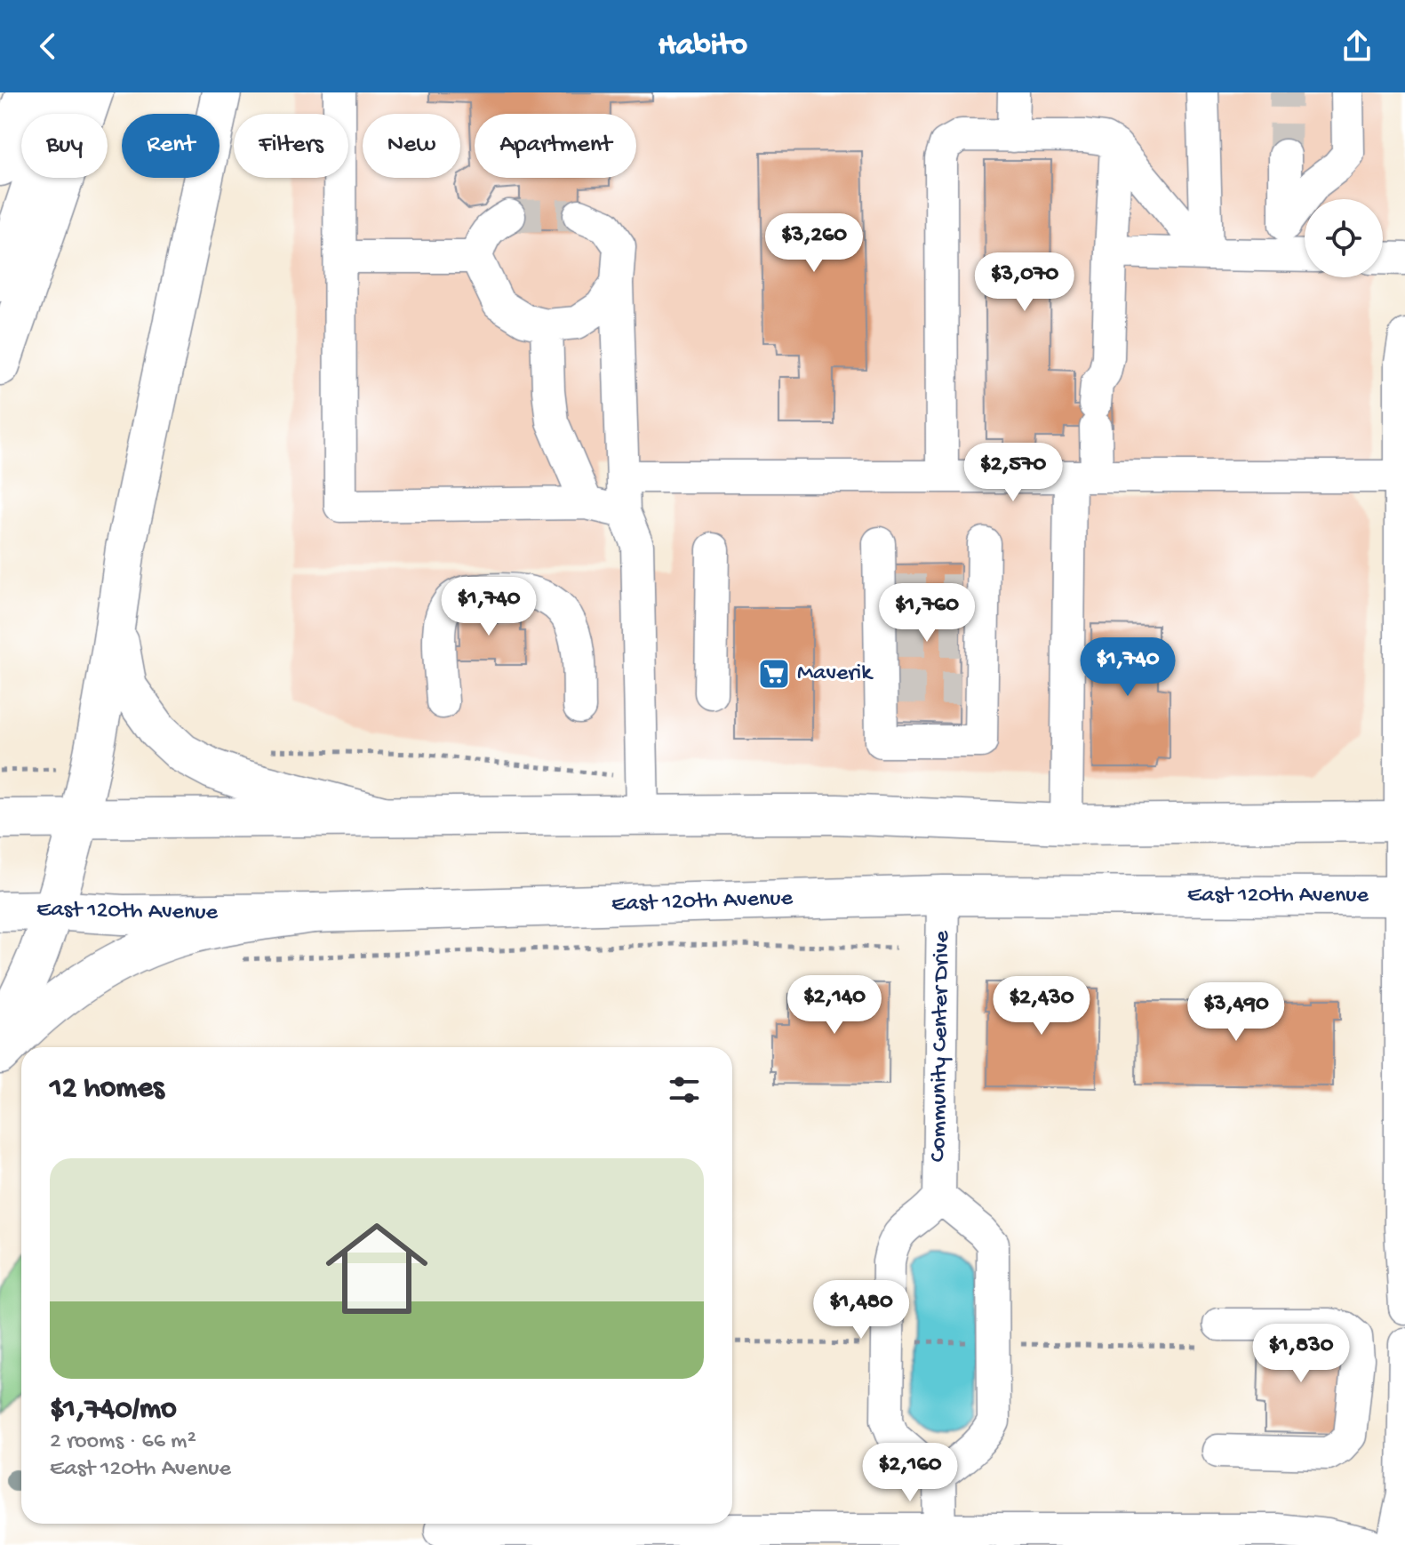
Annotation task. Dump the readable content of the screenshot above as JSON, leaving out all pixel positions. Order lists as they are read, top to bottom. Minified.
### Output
{"streets":{"main road":["East 120th Avenue"],"street":["Community Center Drive"]},"crossings":[["East 120th Avenue","Community Center Drive"]],"places":{"supermarket":["Maverik"]},"page":{"header":"Habito","chip":["Buy","Rent","Filters","New","Apartment"],"price":["$3,260","$3,070","$2,570","$1,740","$1,760","$1,740","$2,140","$2,430","$3,490","$1,480","$1,830","$2,160"],"heading":"12 homes","list":[{"name":"$1,740/mo","note":"2 rooms · 66 m² · East 120th Avenue"}]}}
